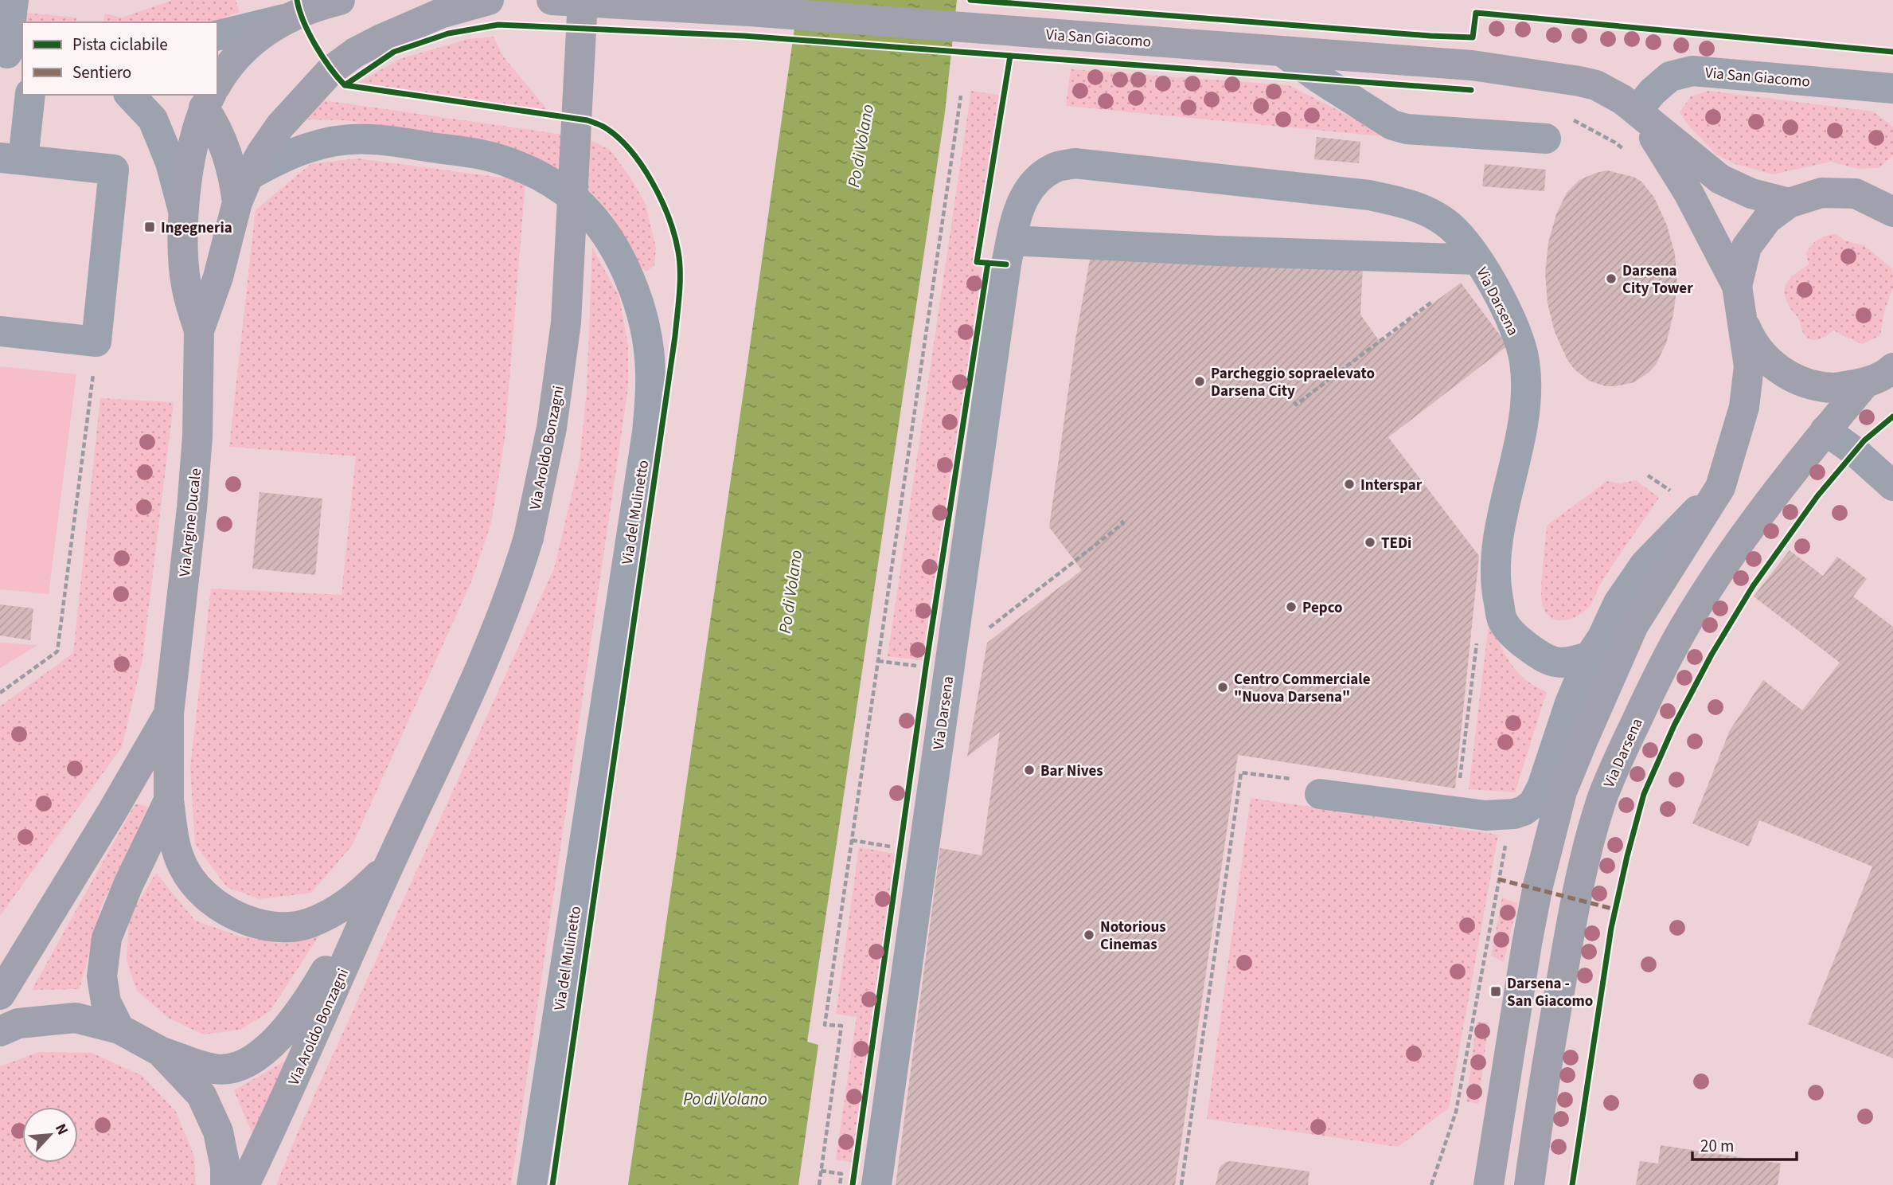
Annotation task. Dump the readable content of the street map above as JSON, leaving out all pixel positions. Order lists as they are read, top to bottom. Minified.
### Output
{"streets":{"main road":["Via San Giacomo","Via Darsena","Via Aroldo Bonzagni","Via Argine Ducale"],"street":["Via del Mulinetto"]},"crossings":[["Via San Giacomo","Via Darsena"],["Via Aroldo Bonzagni","Via Argine Ducale"],["Via del Mulinetto","Via Argine Ducale"]],"water":["Po di Volano"],"places":{"transit":["Ingegneria","Darsena - San Giacomo"],"other":["Darsena City Tower","Parcheggio sopraelevato Darsena City","Interspar","TEDi","Pepco","Centro Commerciale \"Nuova Darsena\"","Bar Nives","Notorious Cinemas"]},"legend":["Pista ciclabile","Sentiero"],"scale_bar":"20 m","north":"top right"}
